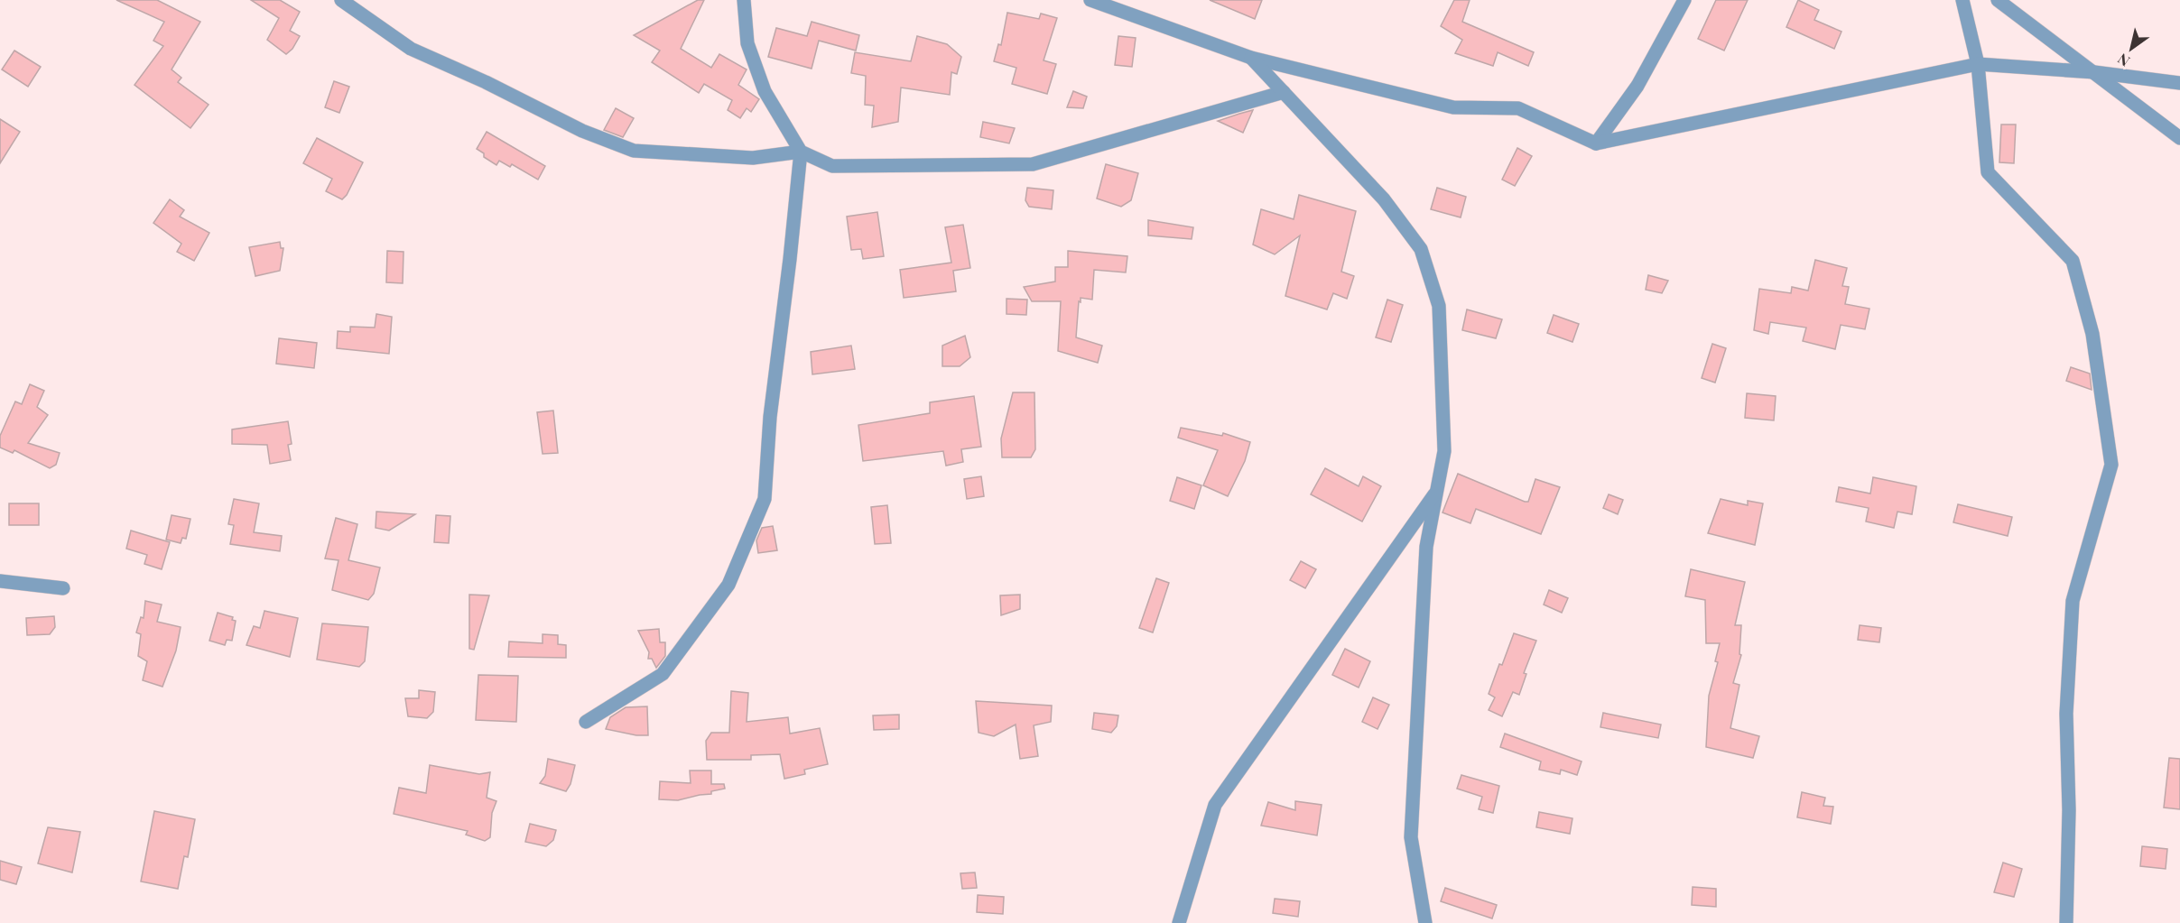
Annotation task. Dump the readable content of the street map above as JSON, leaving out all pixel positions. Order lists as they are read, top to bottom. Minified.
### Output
{"north":"bottom left"}
